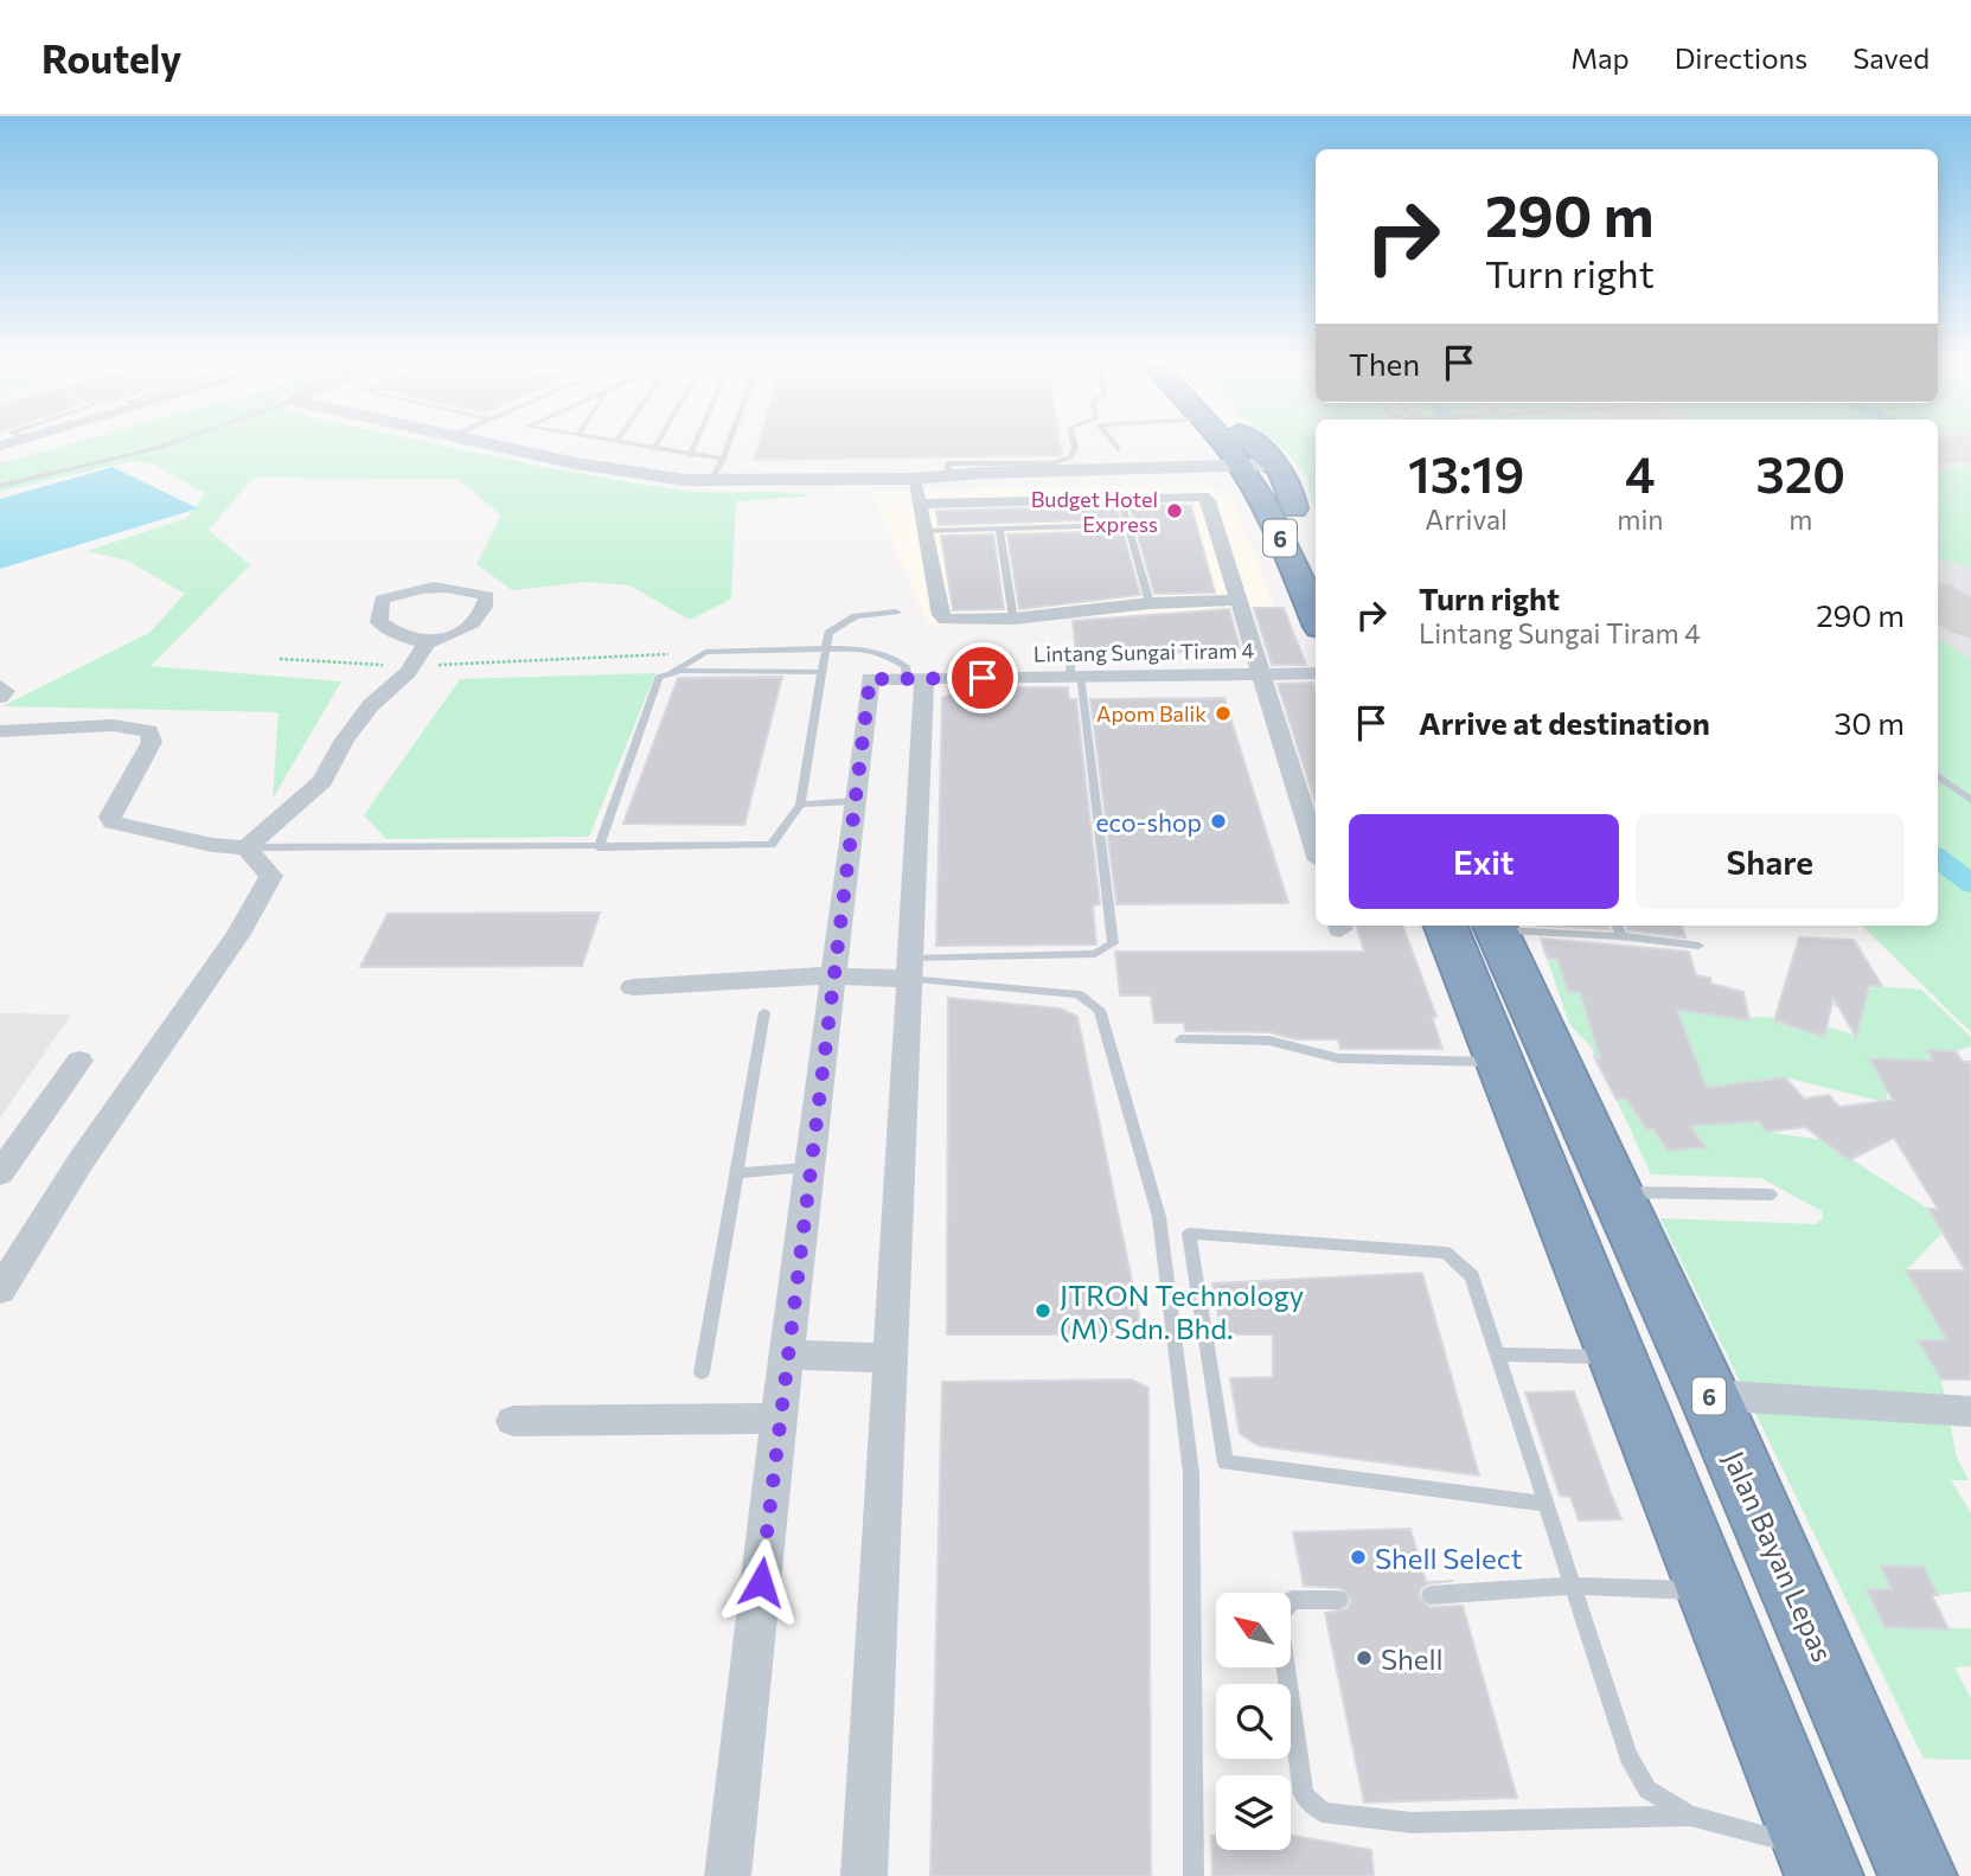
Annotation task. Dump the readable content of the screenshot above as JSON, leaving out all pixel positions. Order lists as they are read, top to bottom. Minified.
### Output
{"streets":{"highway":["6","Jalan Bayan Lepas"],"street":["Lintang Sungai Tiram 4"]},"places":["Budget Hotel Express","Apom Balik","eco-shop","JTRON Technology (M) Sdn. Bhd.","Shell Select","Shell"],"north":"top left","page":{"header":"Routely","nav":["Map","Directions","Saved"],"turn":["290 m","Turn right"],"then":"Then","eta":["13:19","Arrival","4","min","320","m"],"list":[{"name":"Turn right","note":"Lintang Sungai Tiram 4","value":"290 m"},{"name":"Arrive at destination","value":"30 m"}],"buttons":["Exit","Share"]}}
